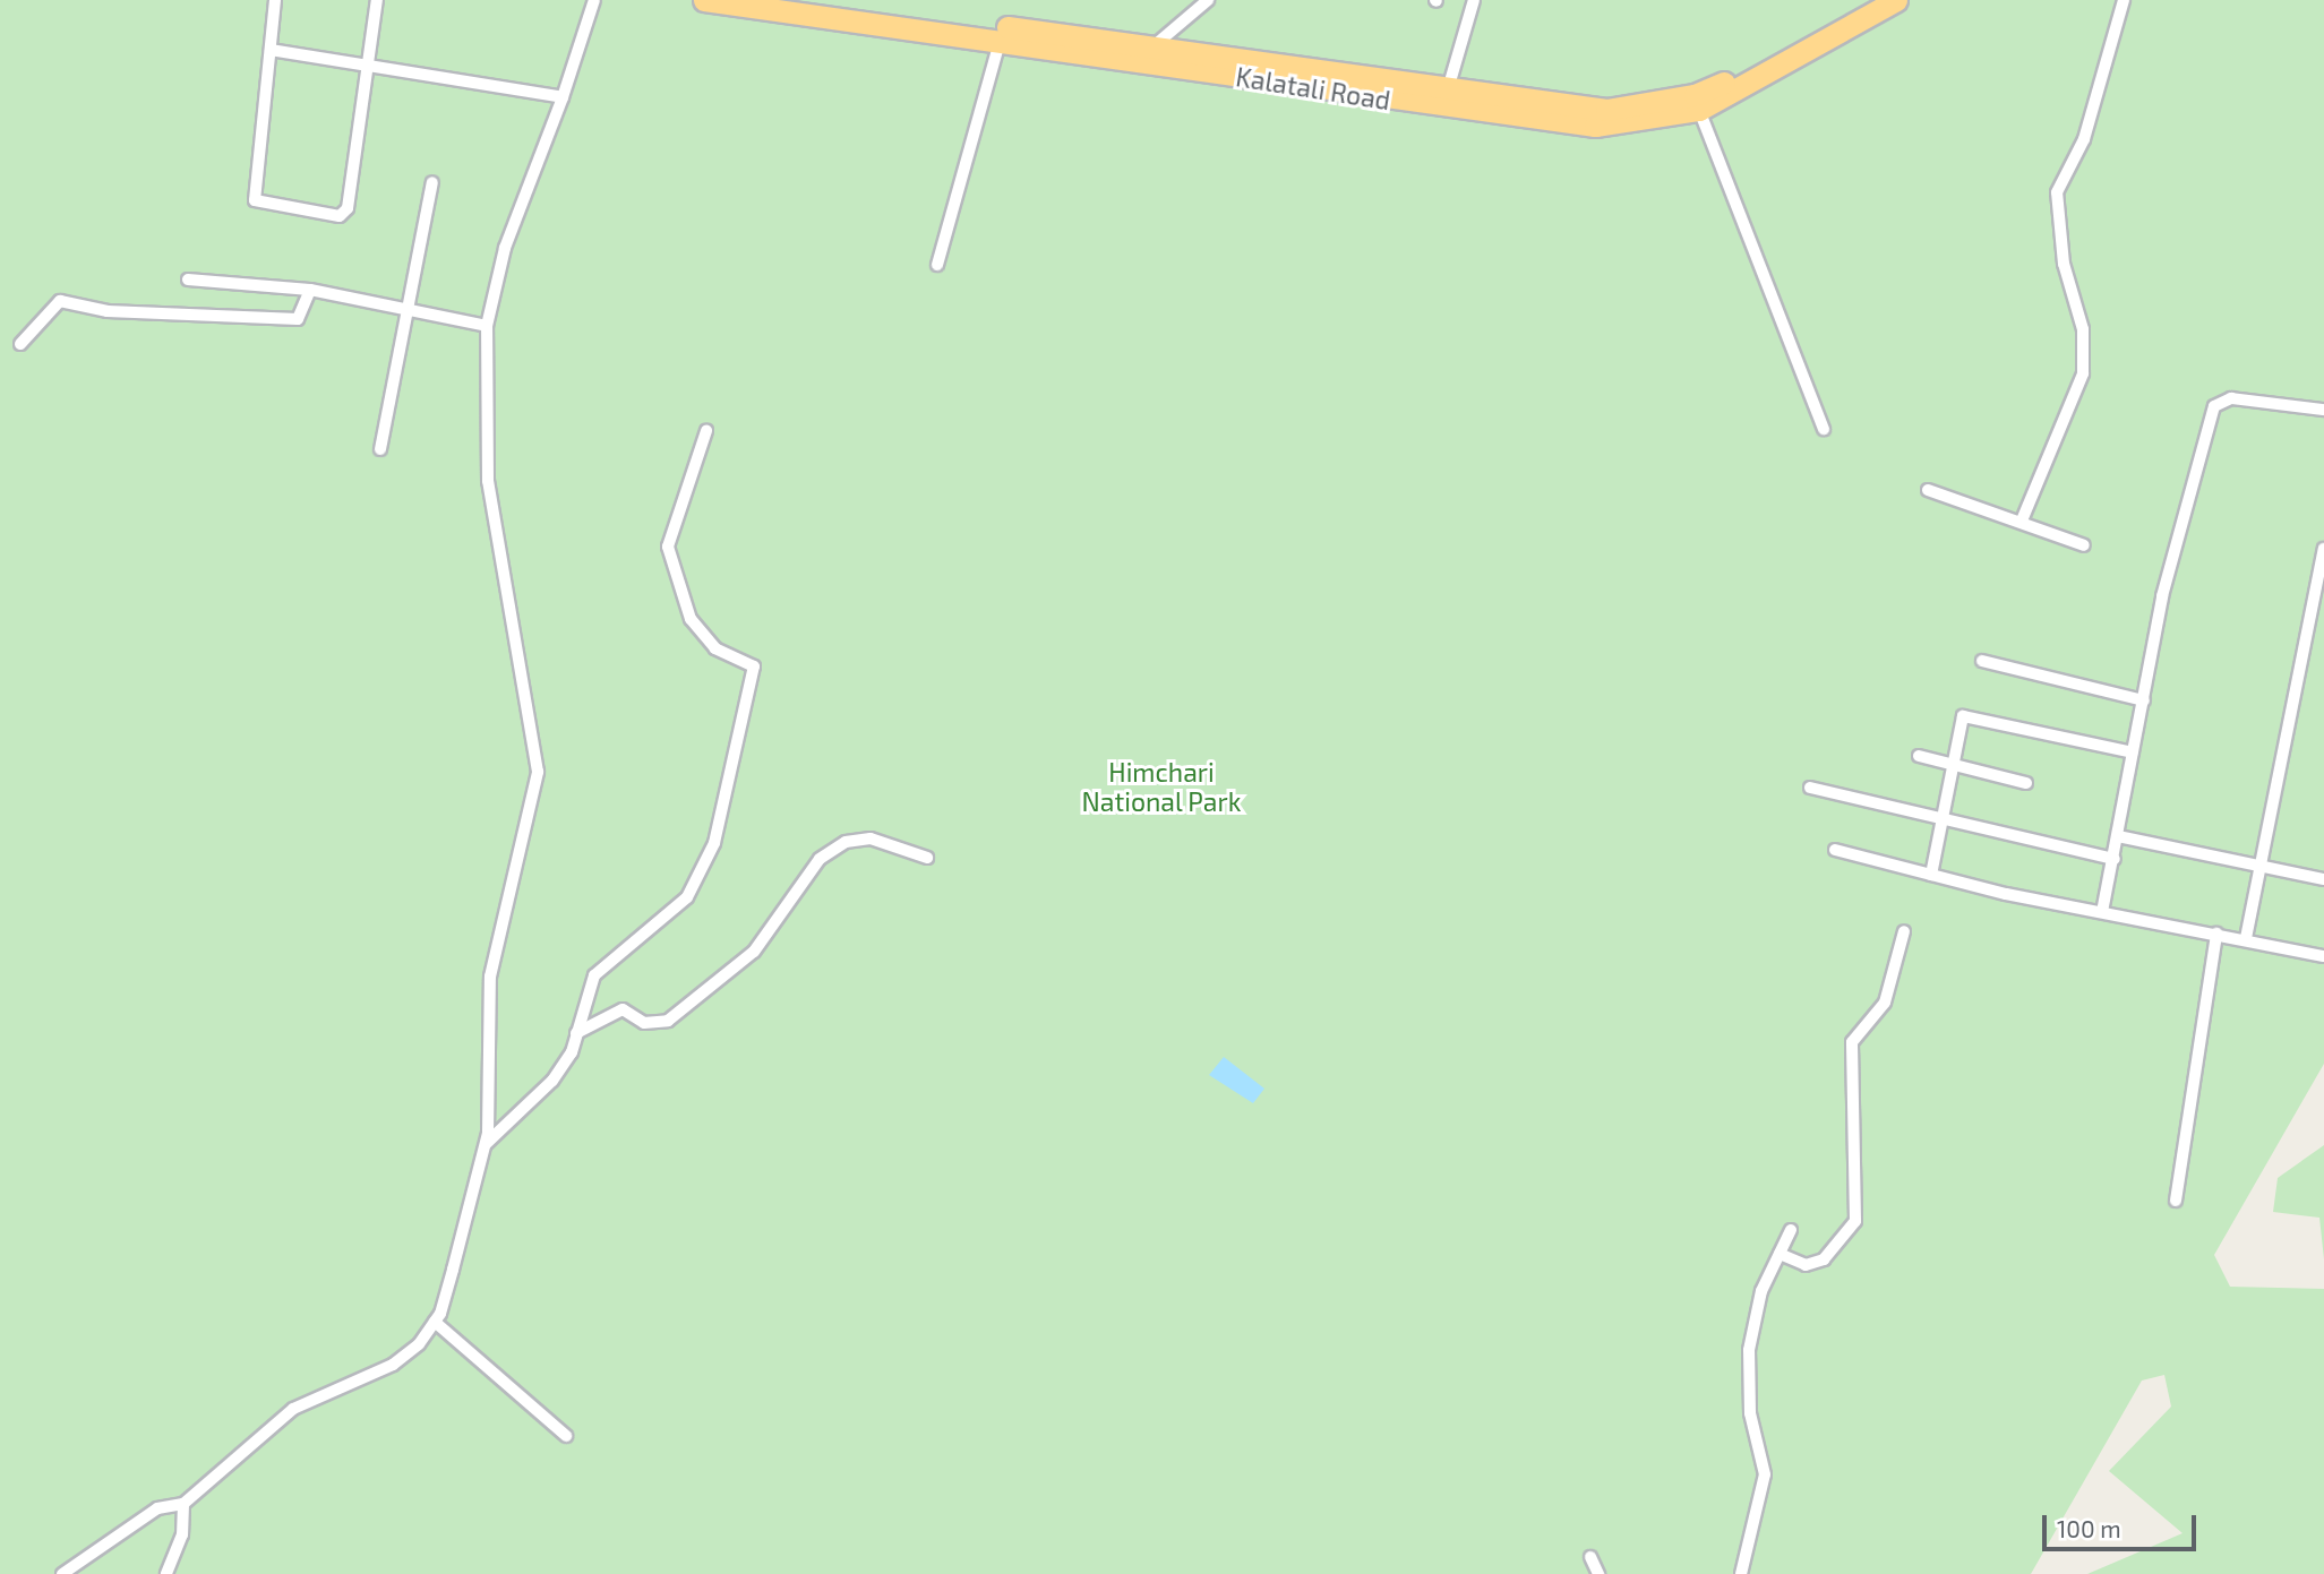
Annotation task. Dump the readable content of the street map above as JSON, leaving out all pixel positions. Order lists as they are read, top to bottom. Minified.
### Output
{"streets":{"highway":["Kalatali Road"]},"parks":["Himchari National Park"],"scale_bar":"100 m"}
